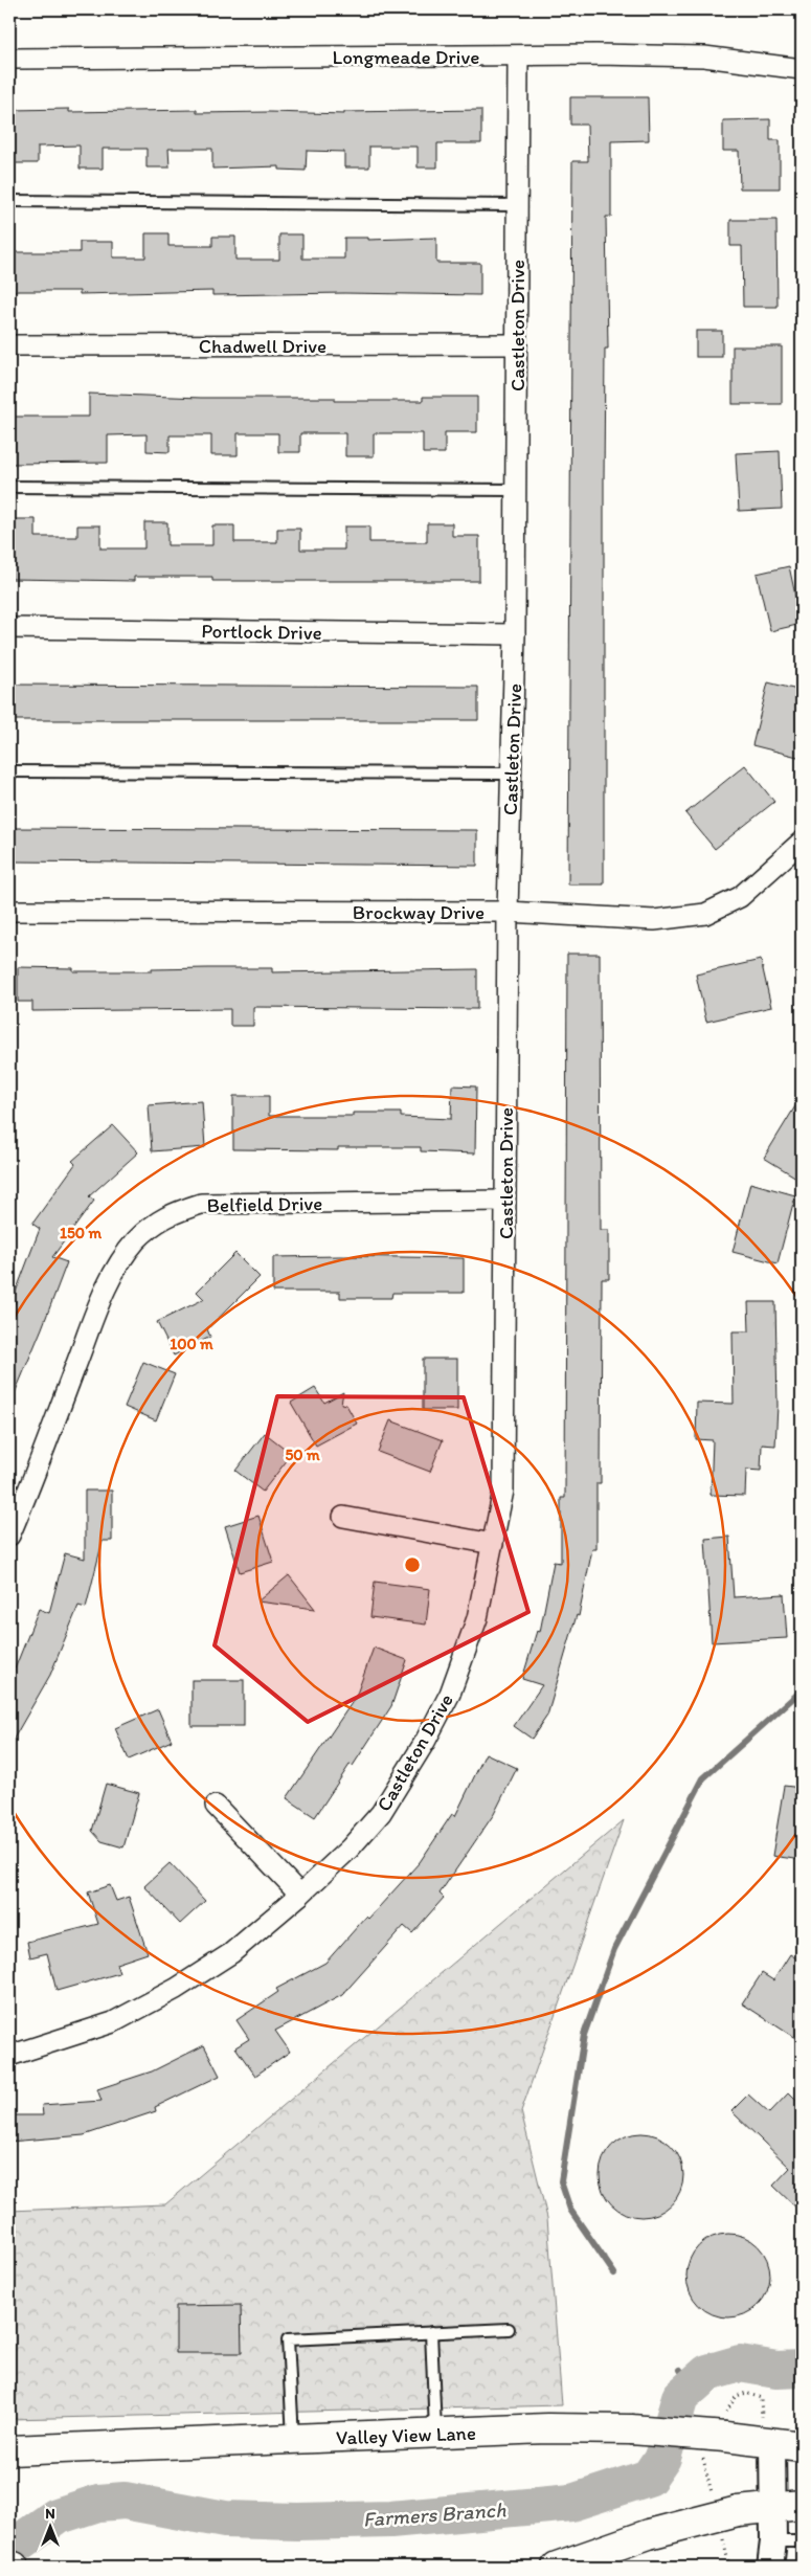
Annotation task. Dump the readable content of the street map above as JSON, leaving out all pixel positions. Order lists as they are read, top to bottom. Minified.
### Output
{"streets":{"main road":["Valley View Lane"],"street":["Longmeade Drive","Castleton Drive","Chadwell Drive","Portlock Drive","Brockway Drive","Belfield Drive"]},"crossings":[["Longmeade Drive","Castleton Drive"],["Castleton Drive","Chadwell Drive"],["Castleton Drive","Portlock Drive"],["Castleton Drive","Brockway Drive"],["Castleton Drive","Belfield Drive"]],"water":["Farmers Branch"],"north":"top","rings":["150 m","100 m","50 m"]}
